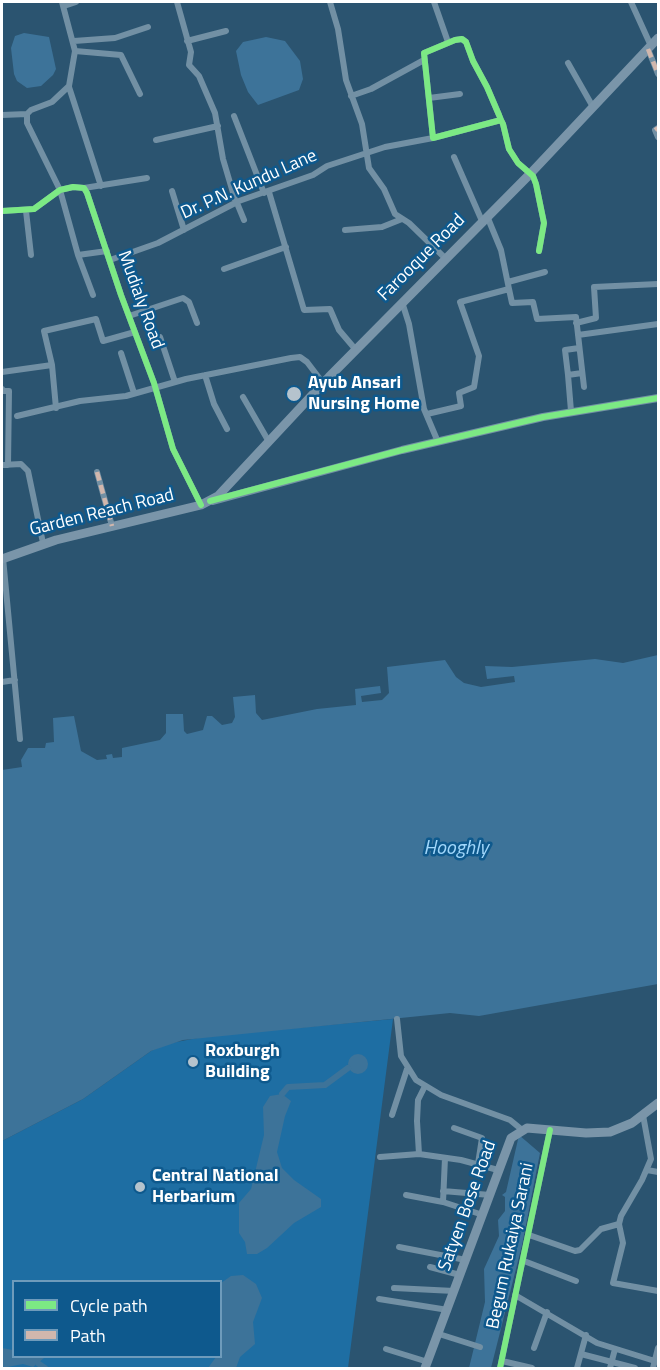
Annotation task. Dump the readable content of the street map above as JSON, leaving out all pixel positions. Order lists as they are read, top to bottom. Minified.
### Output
{"streets":{"main road":["Farooque Road","Garden Reach Road","Satyen Bose Road"],"street":["Dr. P.N. Kundu Lane","Mudialy Road","Begum Rukaiya Sarani"]},"crossings":[["Dr. P.N. Kundu Lane","Mudialy Road"],["Farooque Road","Mudialy Road"],["Farooque Road","Garden Reach Road"],["Mudialy Road","Garden Reach Road"],["Satyen Bose Road","Begum Rukaiya Sarani"]],"water":["Hooghly"],"places":["Ayub Ansari Nursing Home","Roxburgh Building","Central National Herbarium"],"legend":["Cycle path","Path"]}
